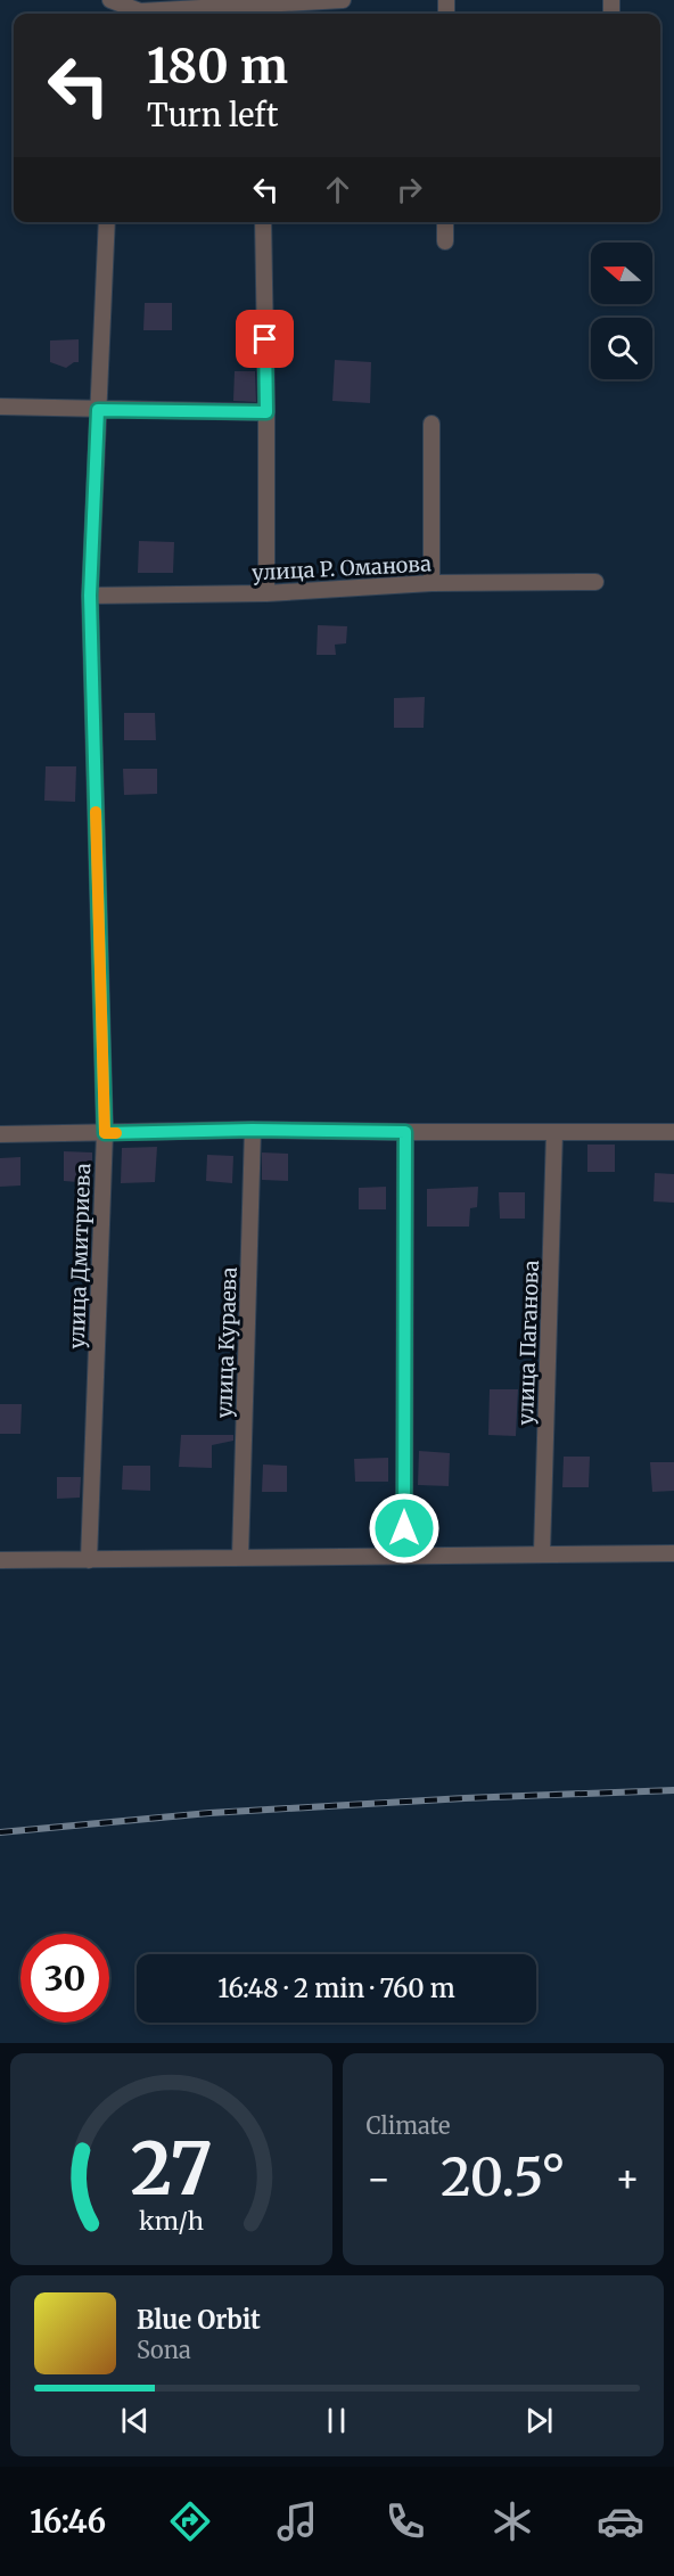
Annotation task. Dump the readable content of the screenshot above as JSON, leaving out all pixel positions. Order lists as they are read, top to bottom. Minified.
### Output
{"streets":{"street":["улица Р. Оманова","улица Дмитриева","улица Кураева","улица Паганова"]},"crossings":[["улица Р. Оманова","улица Дмитриева"]],"north":"left","page":{"turn":["180 m","Turn left"],"limit":"30","trip":"16:48 · 2 min · 760 m","tile":"Climate","heat":["−","20.5°","+"],"song":["Blue Orbit","Sona"],"tabs":"16:46","gauge":["27","km/h"]}}
